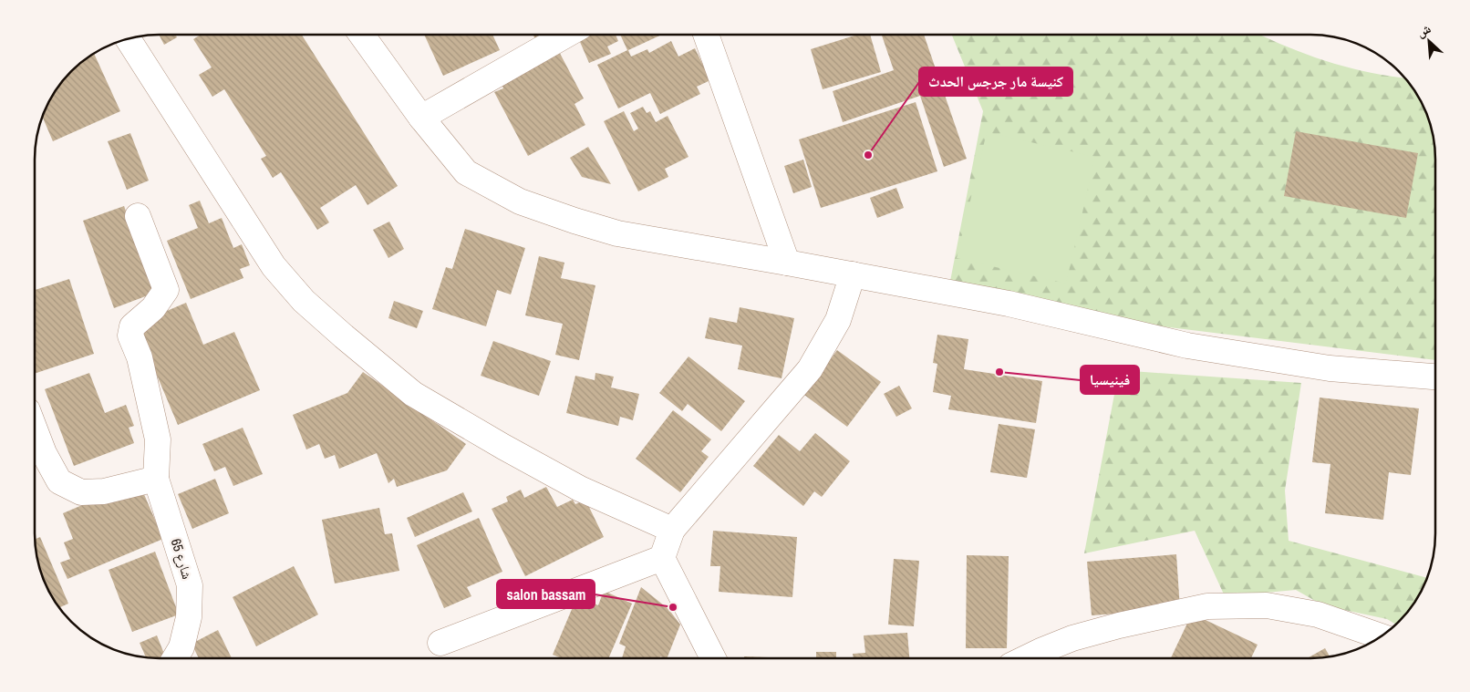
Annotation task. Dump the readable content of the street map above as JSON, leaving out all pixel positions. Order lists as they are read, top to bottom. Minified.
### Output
{"streets":{"street":["شارع 65"]},"places":["كنيسة مار جرجس الحدث","فينيسيا","salon bassam"],"north":"top left"}
